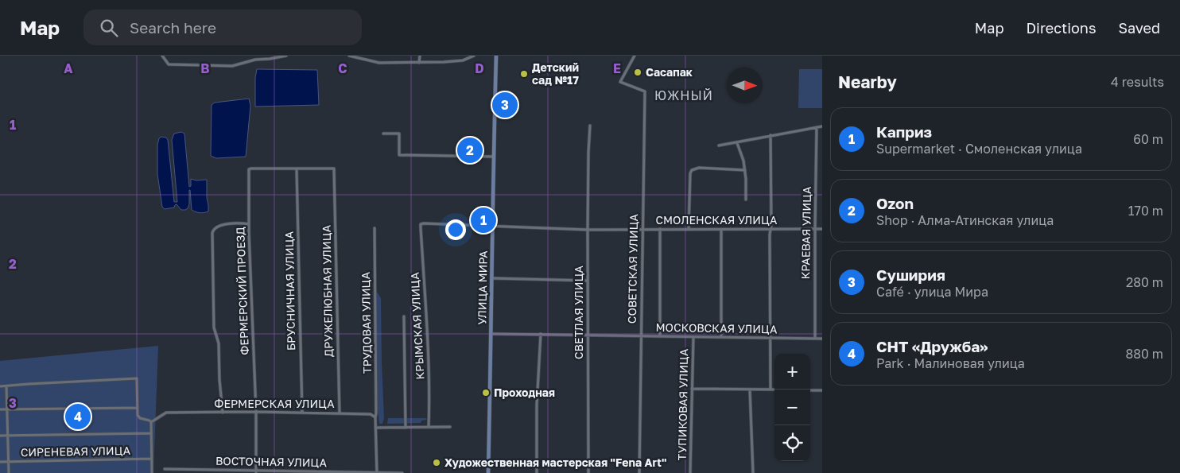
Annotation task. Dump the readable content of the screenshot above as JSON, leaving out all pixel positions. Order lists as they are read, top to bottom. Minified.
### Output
{"streets":{"street":["СМОЛЕНСКАЯ УЛИЦА","КРАЕВАЯ УЛИЦА","СОВЕТСКАЯ УЛИЦА","УЛИЦА МИРА","ФЕРМЕРСКИЙ ПРОЕЗД","БРУСНИЧНАЯ УЛИЦА","ДРУЖЕЛЮБНАЯ УЛИЦА","СВЕТЛАЯ УЛИЦА","ТРУДОВАЯ УЛИЦА","КРЫМСКАЯ УЛИЦА","МОСКОВСКАЯ УЛИЦА","ФЕРМЕРСКАЯ УЛИЦА","ТУПИКОВАЯ УЛИЦА","СИРЕНЕВАЯ УЛИЦА","ВОСТОЧНАЯ УЛИЦА"]},"crossings":[["СМОЛЕНСКАЯ УЛИЦА","КРАЕВАЯ УЛИЦА"],["СМОЛЕНСКАЯ УЛИЦА","СОВЕТСКАЯ УЛИЦА"],["СМОЛЕНСКАЯ УЛИЦА","УЛИЦА МИРА"],["СМОЛЕНСКАЯ УЛИЦА","СВЕТЛАЯ УЛИЦА"],["СМОЛЕНСКАЯ УЛИЦА","КРЫМСКАЯ УЛИЦА"],["КРАЕВАЯ УЛИЦА","МОСКОВСКАЯ УЛИЦА"],["СОВЕТСКАЯ УЛИЦА","МОСКОВСКАЯ УЛИЦА"],["УЛИЦА МИРА","МОСКОВСКАЯ УЛИЦА"],["ФЕРМЕРСКИЙ ПРОЕЗД","БРУСНИЧНАЯ УЛИЦА"],["ФЕРМЕРСКИЙ ПРОЕЗД","ДРУЖЕЛЮБНАЯ УЛИЦА"],["ФЕРМЕРСКИЙ ПРОЕЗД","ФЕРМЕРСКАЯ УЛИЦА"],["ФЕРМЕРСКИЙ ПРОЕЗД","ВОСТОЧНАЯ УЛИЦА"],["БРУСНИЧНАЯ УЛИЦА","ДРУЖЕЛЮБНАЯ УЛИЦА"],["БРУСНИЧНАЯ УЛИЦА","ФЕРМЕРСКАЯ УЛИЦА"],["ДРУЖЕЛЮБНАЯ УЛИЦА","ФЕРМЕРСКАЯ УЛИЦА"],["СВЕТЛАЯ УЛИЦА","МОСКОВСКАЯ УЛИЦА"],["ТРУДОВАЯ УЛИЦА","ФЕРМЕРСКАЯ УЛИЦА"],["МОСКОВСКАЯ УЛИЦА","ТУПИКОВАЯ УЛИЦА"]],"districts":["ЮЖНЫЙ"],"places":["Сасапак","Детский сад №17","Проходная","Художественная мастерская \"Fena Art\""],"north":"right","page":{"header":"Map","search":"Search here","nav":["Map","Directions","Saved"],"heading":["Nearby","4 results"],"pins":["3","2","1","4"],"list":[{"mark":"1","name":"Каприз","note":"Supermarket · Смоленская улица","value":"60 m"},{"mark":"2","name":"Ozon","note":"Shop · Алма-Атинская улица","value":"170 m"},{"mark":"3","name":"Суширия","note":"Café · улица Мира","value":"280 m"},{"mark":"4","name":"СНТ «Дружба»","note":"Park · Малиновая улица","value":"880 m"}],"map_buttons":["+","−"]},"grid":{"columns":["A","B","C","D","E"],"rows":["1","2","3"]}}
